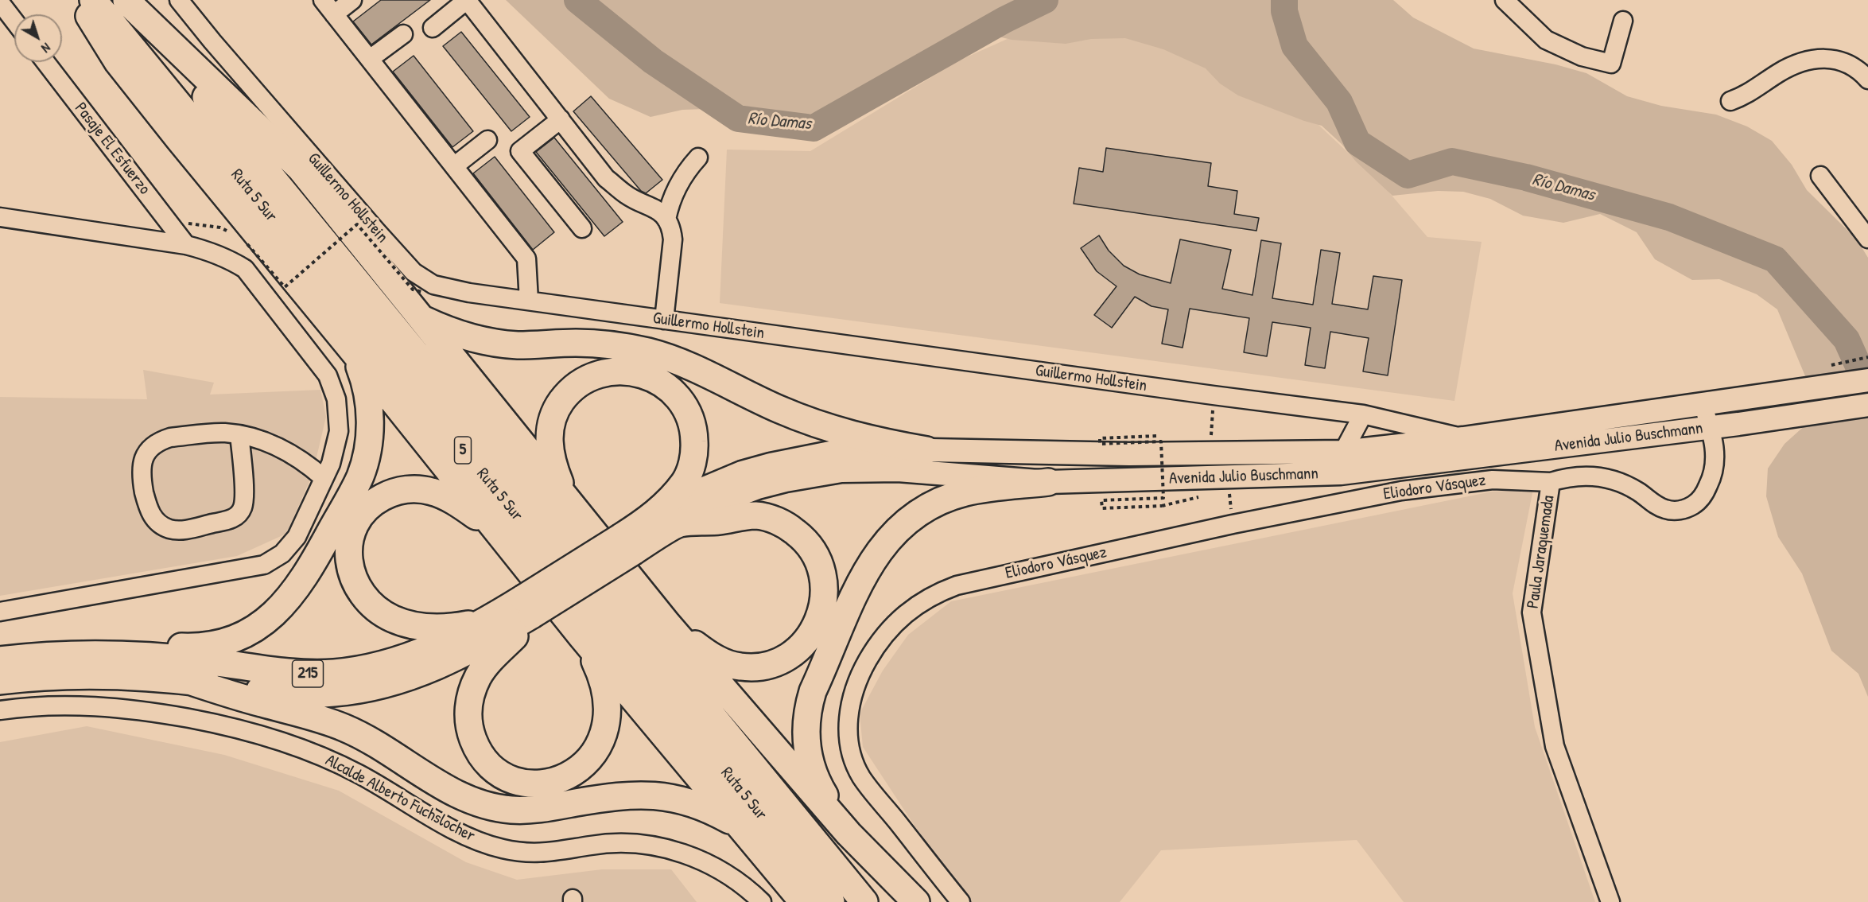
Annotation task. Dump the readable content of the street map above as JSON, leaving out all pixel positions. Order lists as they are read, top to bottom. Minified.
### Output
{"streets":{"highway":["Ruta 5 Sur","Avenida Julio Buschmann","5","215"],"street":["Pasaje El Esfuerzo","Guillermo Hollstein","Eliodoro Vásquez","Paula Jaraquemada","Alcalde Alberto Fuchslocher"]},"crossings":[["Guillermo Hollstein","Avenida Julio Buschmann"],["Avenida Julio Buschmann","Paula Jaraquemada"],["Eliodoro Vásquez","Paula Jaraquemada"]],"water":["Río Damas"],"north":"bottom right"}
